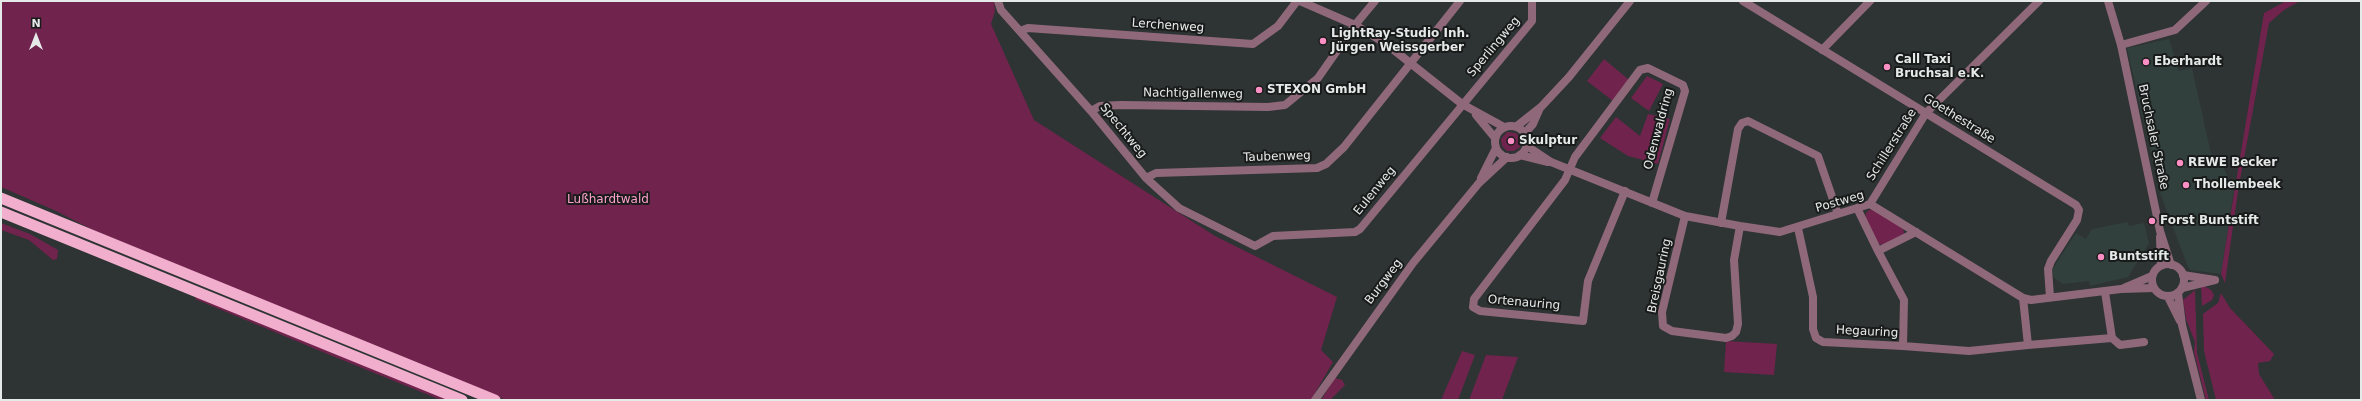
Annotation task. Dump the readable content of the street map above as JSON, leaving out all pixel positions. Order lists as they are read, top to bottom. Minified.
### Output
{"streets":{"street":["Lerchenweg","Sperlingweg","Nachtigallenweg","Goethestraße","Odenwaldring","Spechtweg","Bruchsaler Straße","Schillerstraße","Taubenweg","Eulenweg","Postweg","Breisgauring","Burgweg","Ortenauring","Hegauring"]},"crossings":[["Lerchenweg","Spechtweg"],["Sperlingweg","Eulenweg"],["Nachtigallenweg","Spechtweg"],["Goethestraße","Schillerstraße"],["Odenwaldring","Postweg"],["Odenwaldring","Ortenauring"],["Spechtweg","Taubenweg"],["Spechtweg","Eulenweg"],["Schillerstraße","Postweg"],["Postweg","Breisgauring"],["Postweg","Burgweg"],["Postweg","Ortenauring"],["Postweg","Hegauring"]],"parks":["Lußhardtwald"],"places":["LightRay-Studio Inh. Jürgen Weissgerber","Eberhardt","Call Taxi Bruchsal e.K.","STEXON GmbH","Skulptur","REWE Becker","Thollembeek","Forst Buntstift","Buntstift"],"north":"top"}
